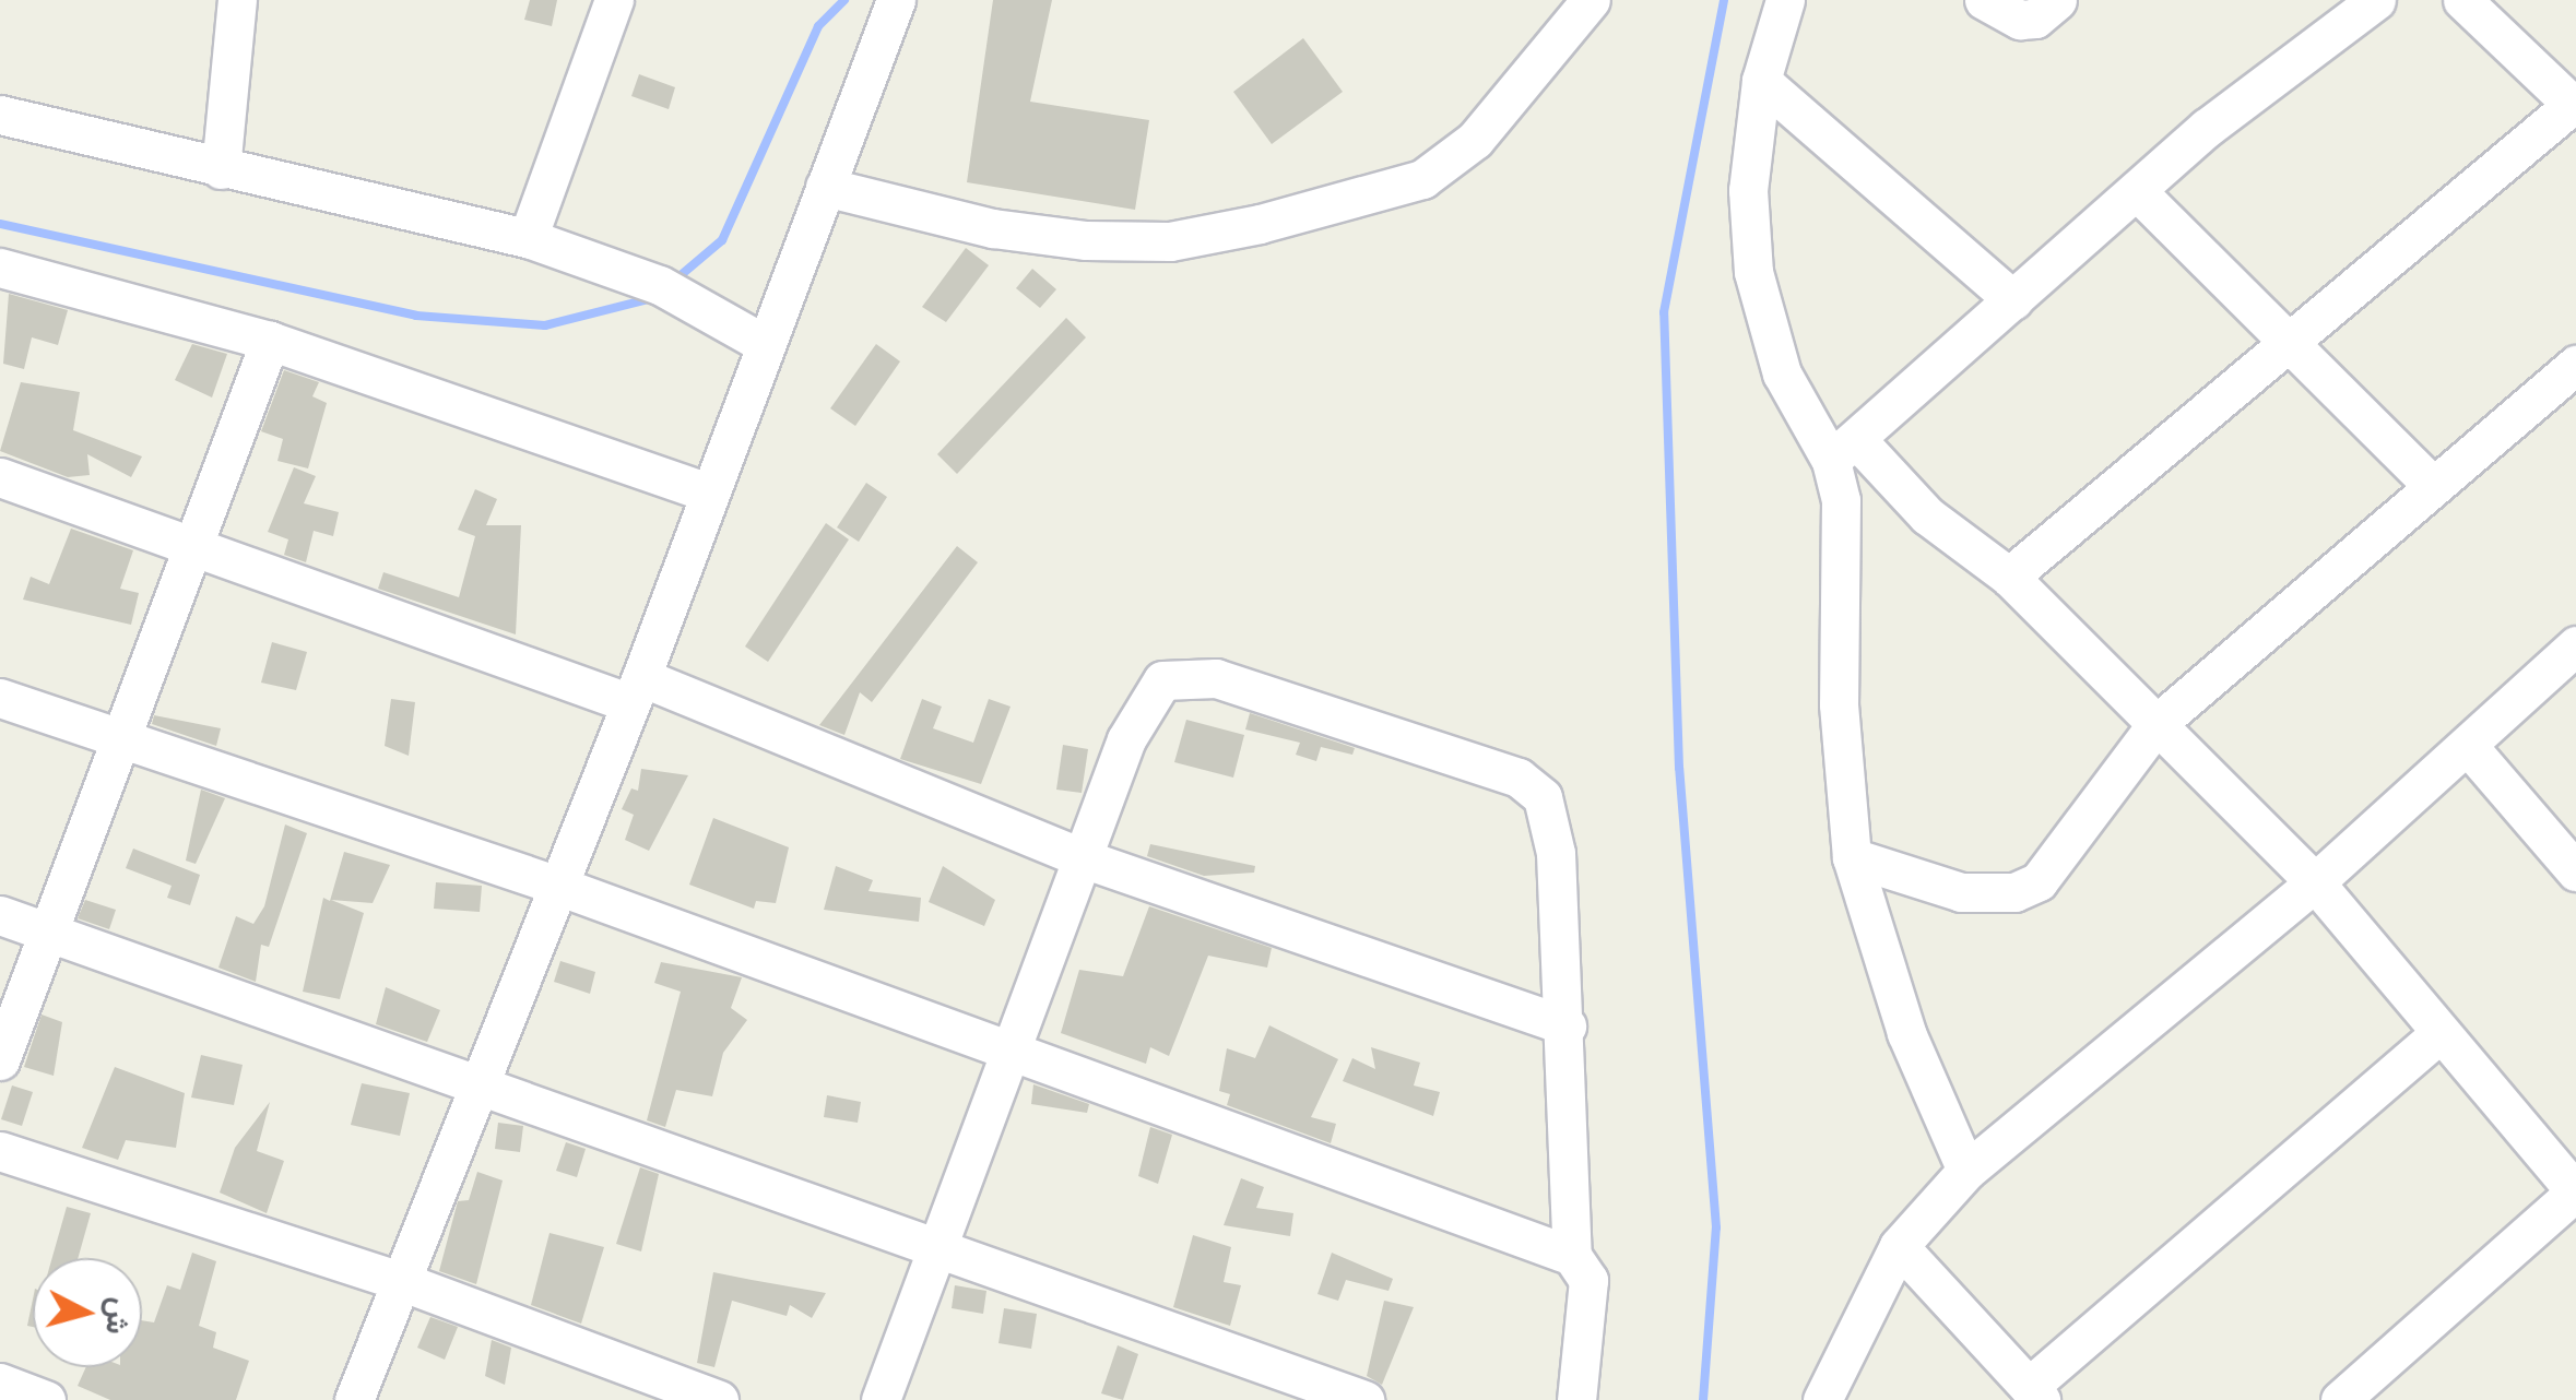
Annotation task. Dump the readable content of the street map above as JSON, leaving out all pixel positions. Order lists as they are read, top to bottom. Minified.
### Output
{"north":"right"}
